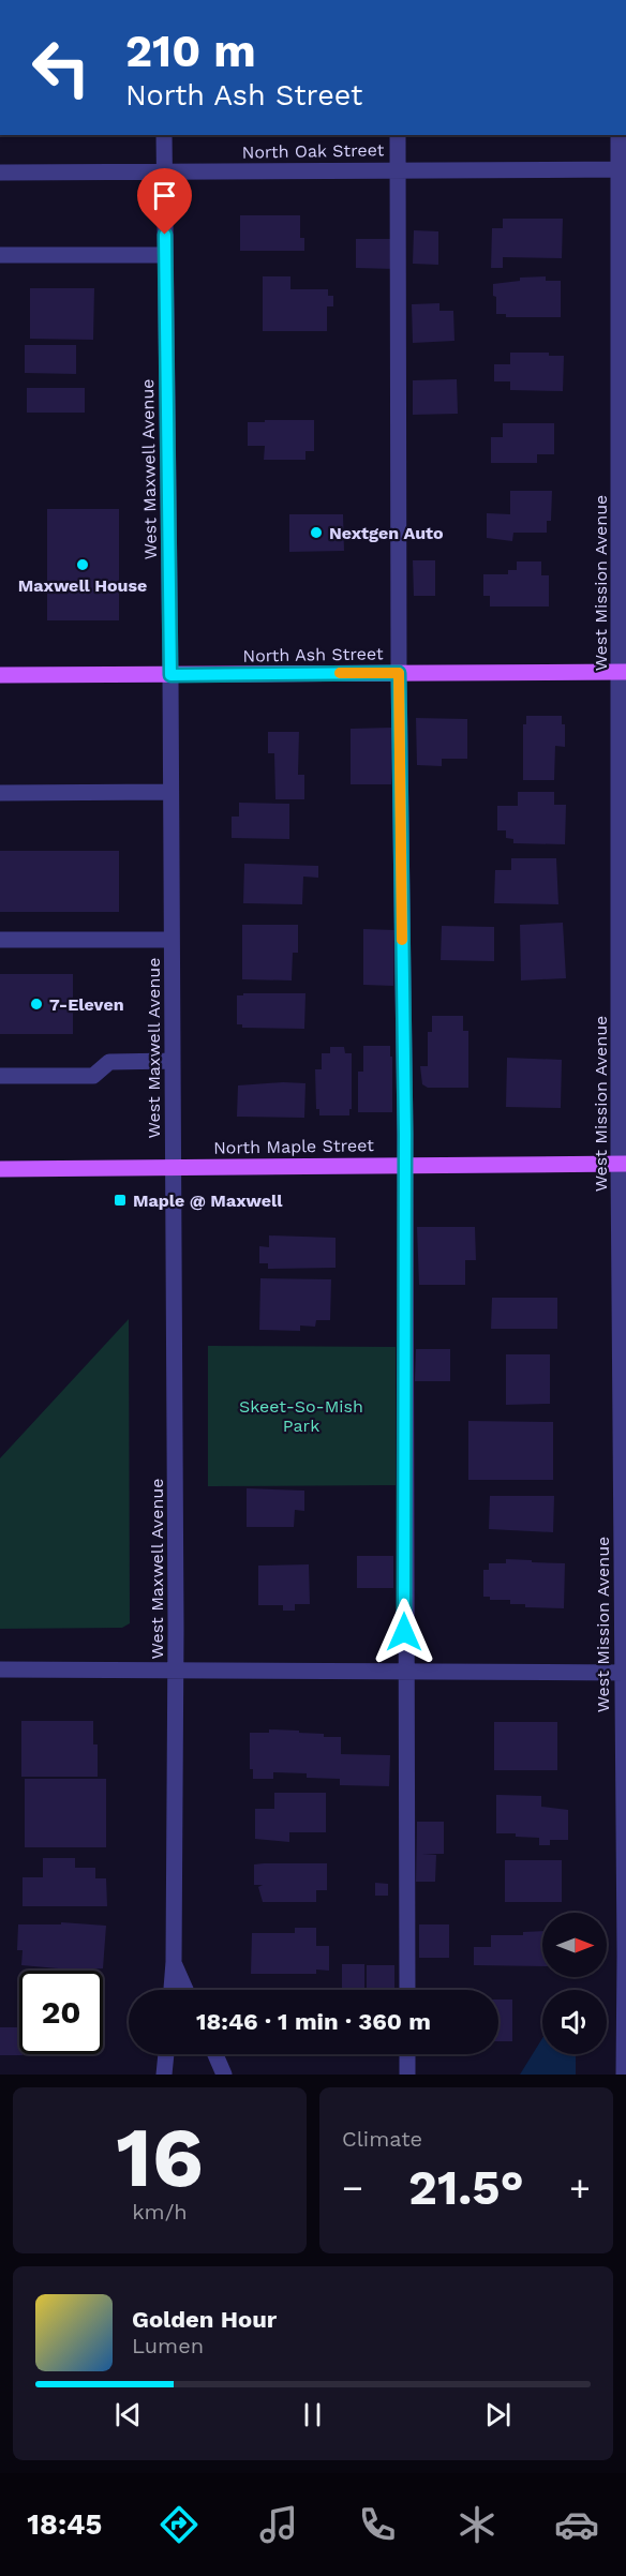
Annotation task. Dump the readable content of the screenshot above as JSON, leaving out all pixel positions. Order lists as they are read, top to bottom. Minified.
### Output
{"streets":{"main road":["North Ash Street","North Maple Street"],"street":["North Oak Street","West Maxwell Avenue","West Mission Avenue"]},"crossings":[["North Oak Street","West Maxwell Avenue"],["North Oak Street","West Mission Avenue"],["West Maxwell Avenue","North Ash Street"],["West Maxwell Avenue","North Maple Street"],["West Mission Avenue","North Ash Street"],["West Mission Avenue","North Maple Street"]],"parks":["Skeet-So-Mish Park"],"places":{"other":["Nextgen Auto","Maxwell House","7-Eleven"],"transit":["Maple @ Maxwell"]},"north":"right","page":{"turn":["210 m","North Ash Street"],"limit":"20","trip":"18:46 · 1 min · 360 m","tile":[["16","km/h"],"Climate"],"heat":["−","21.5°","+"],"song":["Golden Hour","Lumen"],"tabs":"18:45"}}
